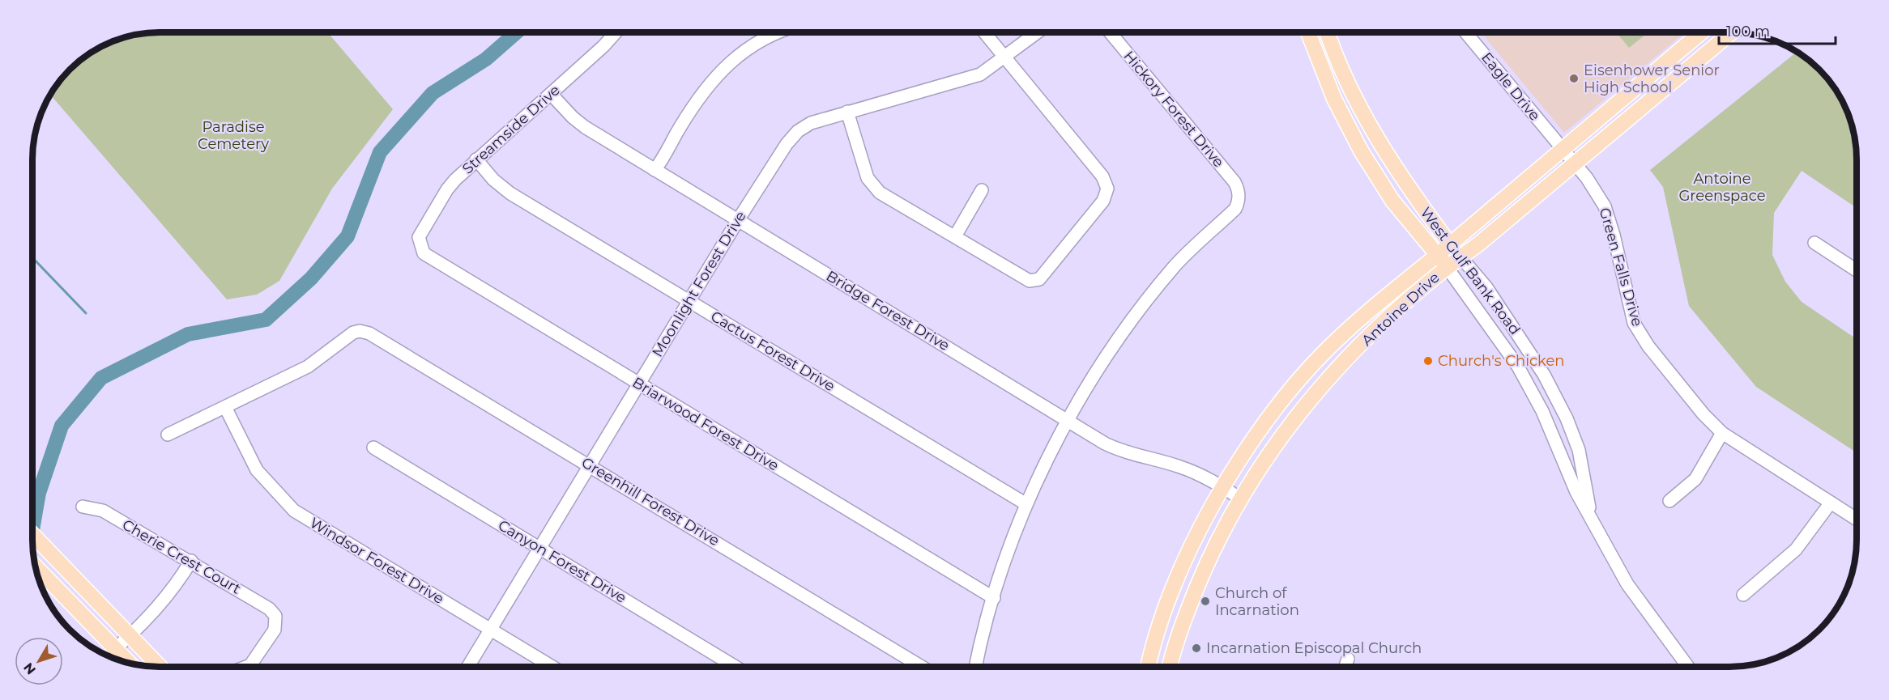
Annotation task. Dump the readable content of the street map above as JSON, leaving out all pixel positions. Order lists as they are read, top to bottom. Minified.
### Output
{"streets":{"main road":["West Gulf Bank Road","Antoine Drive"],"street":["Eagle Drive","Hickory Forest Drive","Streamside Drive","Green Falls Drive","Moonlight Forest Drive","Bridge Forest Drive","Cactus Forest Drive","Briarwood Forest Drive","Greenhill Forest Drive","Cherie Crest Court","Windsor Forest Drive","Canyon Forest Drive"]},"crossings":[["Eagle Drive","Green Falls Drive"],["Eagle Drive","Antoine Drive"],["Hickory Forest Drive","Bridge Forest Drive"],["Streamside Drive","Bridge Forest Drive"],["Streamside Drive","Cactus Forest Drive"],["Streamside Drive","Briarwood Forest Drive"],["Green Falls Drive","Antoine Drive"],["West Gulf Bank Road","Antoine Drive"],["Moonlight Forest Drive","Bridge Forest Drive"],["Moonlight Forest Drive","Cactus Forest Drive"],["Moonlight Forest Drive","Briarwood Forest Drive"],["Moonlight Forest Drive","Greenhill Forest Drive"],["Moonlight Forest Drive","Windsor Forest Drive"],["Moonlight Forest Drive","Canyon Forest Drive"],["Antoine Drive","Bridge Forest Drive"],["Greenhill Forest Drive","Windsor Forest Drive"]],"parks":["Paradise Cemetery","Antoine Greenspace"],"places":["Eisenhower Senior High School","Church's Chicken","Church of Incarnation","Incarnation Episcopal Church"],"scale_bar":"100 m","north":"bottom left"}
